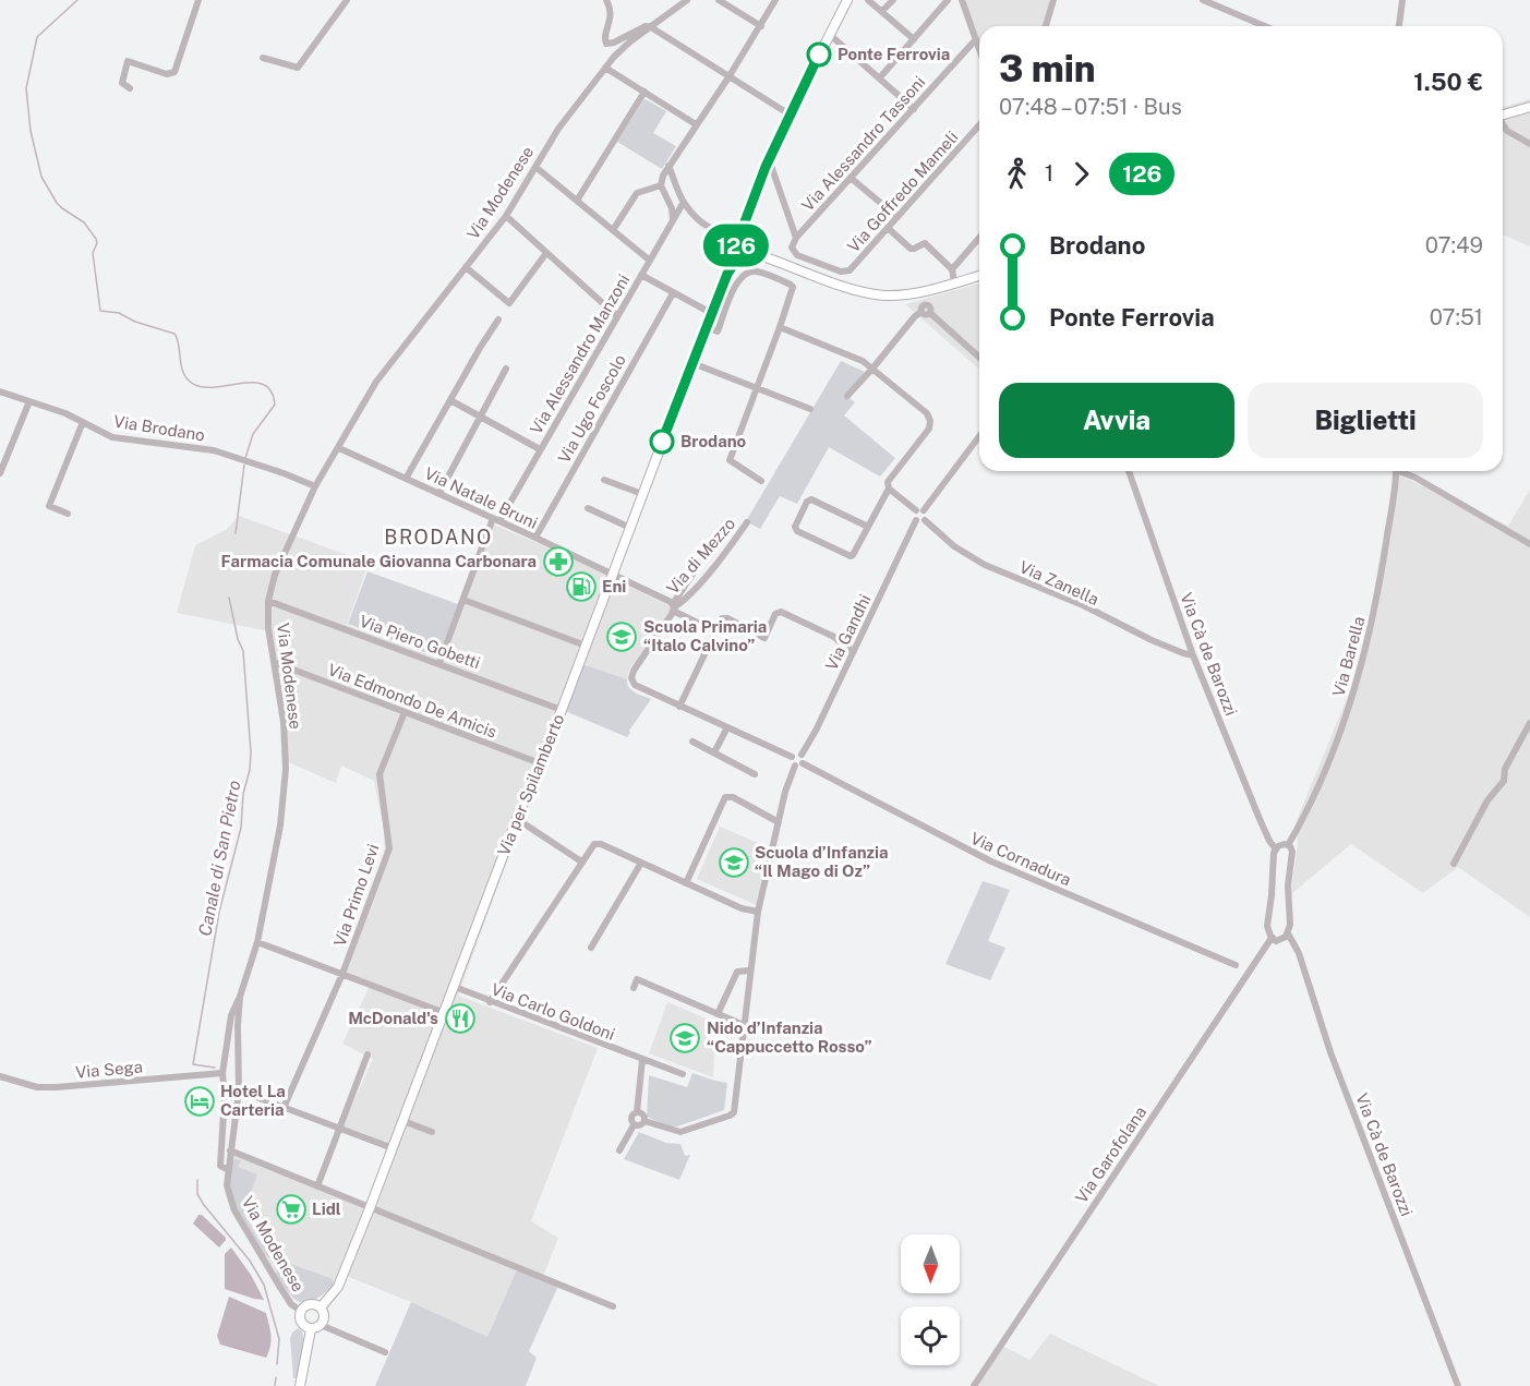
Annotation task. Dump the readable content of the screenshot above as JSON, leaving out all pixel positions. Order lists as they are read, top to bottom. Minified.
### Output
{"streets":{"main road":["Via per Spilamberto"],"street":["Via Alessandro Tassoni","Via Goffredo Mameli","Via Modenese","Via Alessandro Manzoni","Via Ugo Foscolo","Via Brodano","Via Natale Bruni","Via di Mezzo","Via Zanella","Via Gandhi","Via Piero Gobetti","Via Cà de Barozzi","Via Barella","Via Edmondo De Amicis","Via Cornadura","Via Primo Levi","Via Carlo Goldoni","Via Sega","Via Garofolana"]},"crossings":[["Via Alessandro Tassoni","Via Goffredo Mameli"],["Via Alessandro Tassoni","Via per Spilamberto"],["Via Modenese","Via Brodano"],["Via Modenese","Via Natale Bruni"],["Via Modenese","Via Piero Gobetti"],["Via Modenese","Via Edmondo De Amicis"],["Via Modenese","Via per Spilamberto"],["Via Alessandro Manzoni","Via Natale Bruni"],["Via Alessandro Manzoni","Via Piero Gobetti"],["Via Ugo Foscolo","Via Natale Bruni"],["Via Natale Bruni","Via per Spilamberto"],["Via Zanella","Via Gandhi"],["Via Zanella","Via Cà de Barozzi"],["Via Gandhi","Via Cornadura"],["Via Piero Gobetti","Via per Spilamberto"],["Via Edmondo De Amicis","Via per Spilamberto"],["Via Edmondo De Amicis","Via Primo Levi"],["Via per Spilamberto","Via Carlo Goldoni"]],"districts":["BRODANO"],"water":["Canale di San Pietro"],"places":{"other":["Ponte Ferrovia","Brodano"],"pharmacy":["Farmacia Comunale Giovanna Carbonara"],"fuel station":["Eni"],"school or university":["Scuola Primaria “Italo Calvino”","Scuola d’Infanzia “Il Mago di Oz”","Nido d’Infanzia “Cappuccetto Rosso”"],"restaurant":["McDonald's"],"hotel":["Hotel La Carteria"],"supermarket":["Lidl"]},"lines":["bus line 126"],"north":"bottom","page":{"on_map":"126","heading":["3 min","07:48 – 07:51 · Bus","1.50 €"],"legs":["1","126"],"list":[{"name":"Brodano","value":"07:49"},{"name":"Ponte Ferrovia","value":"07:51"}],"buttons":["Avvia","Biglietti"]}}
